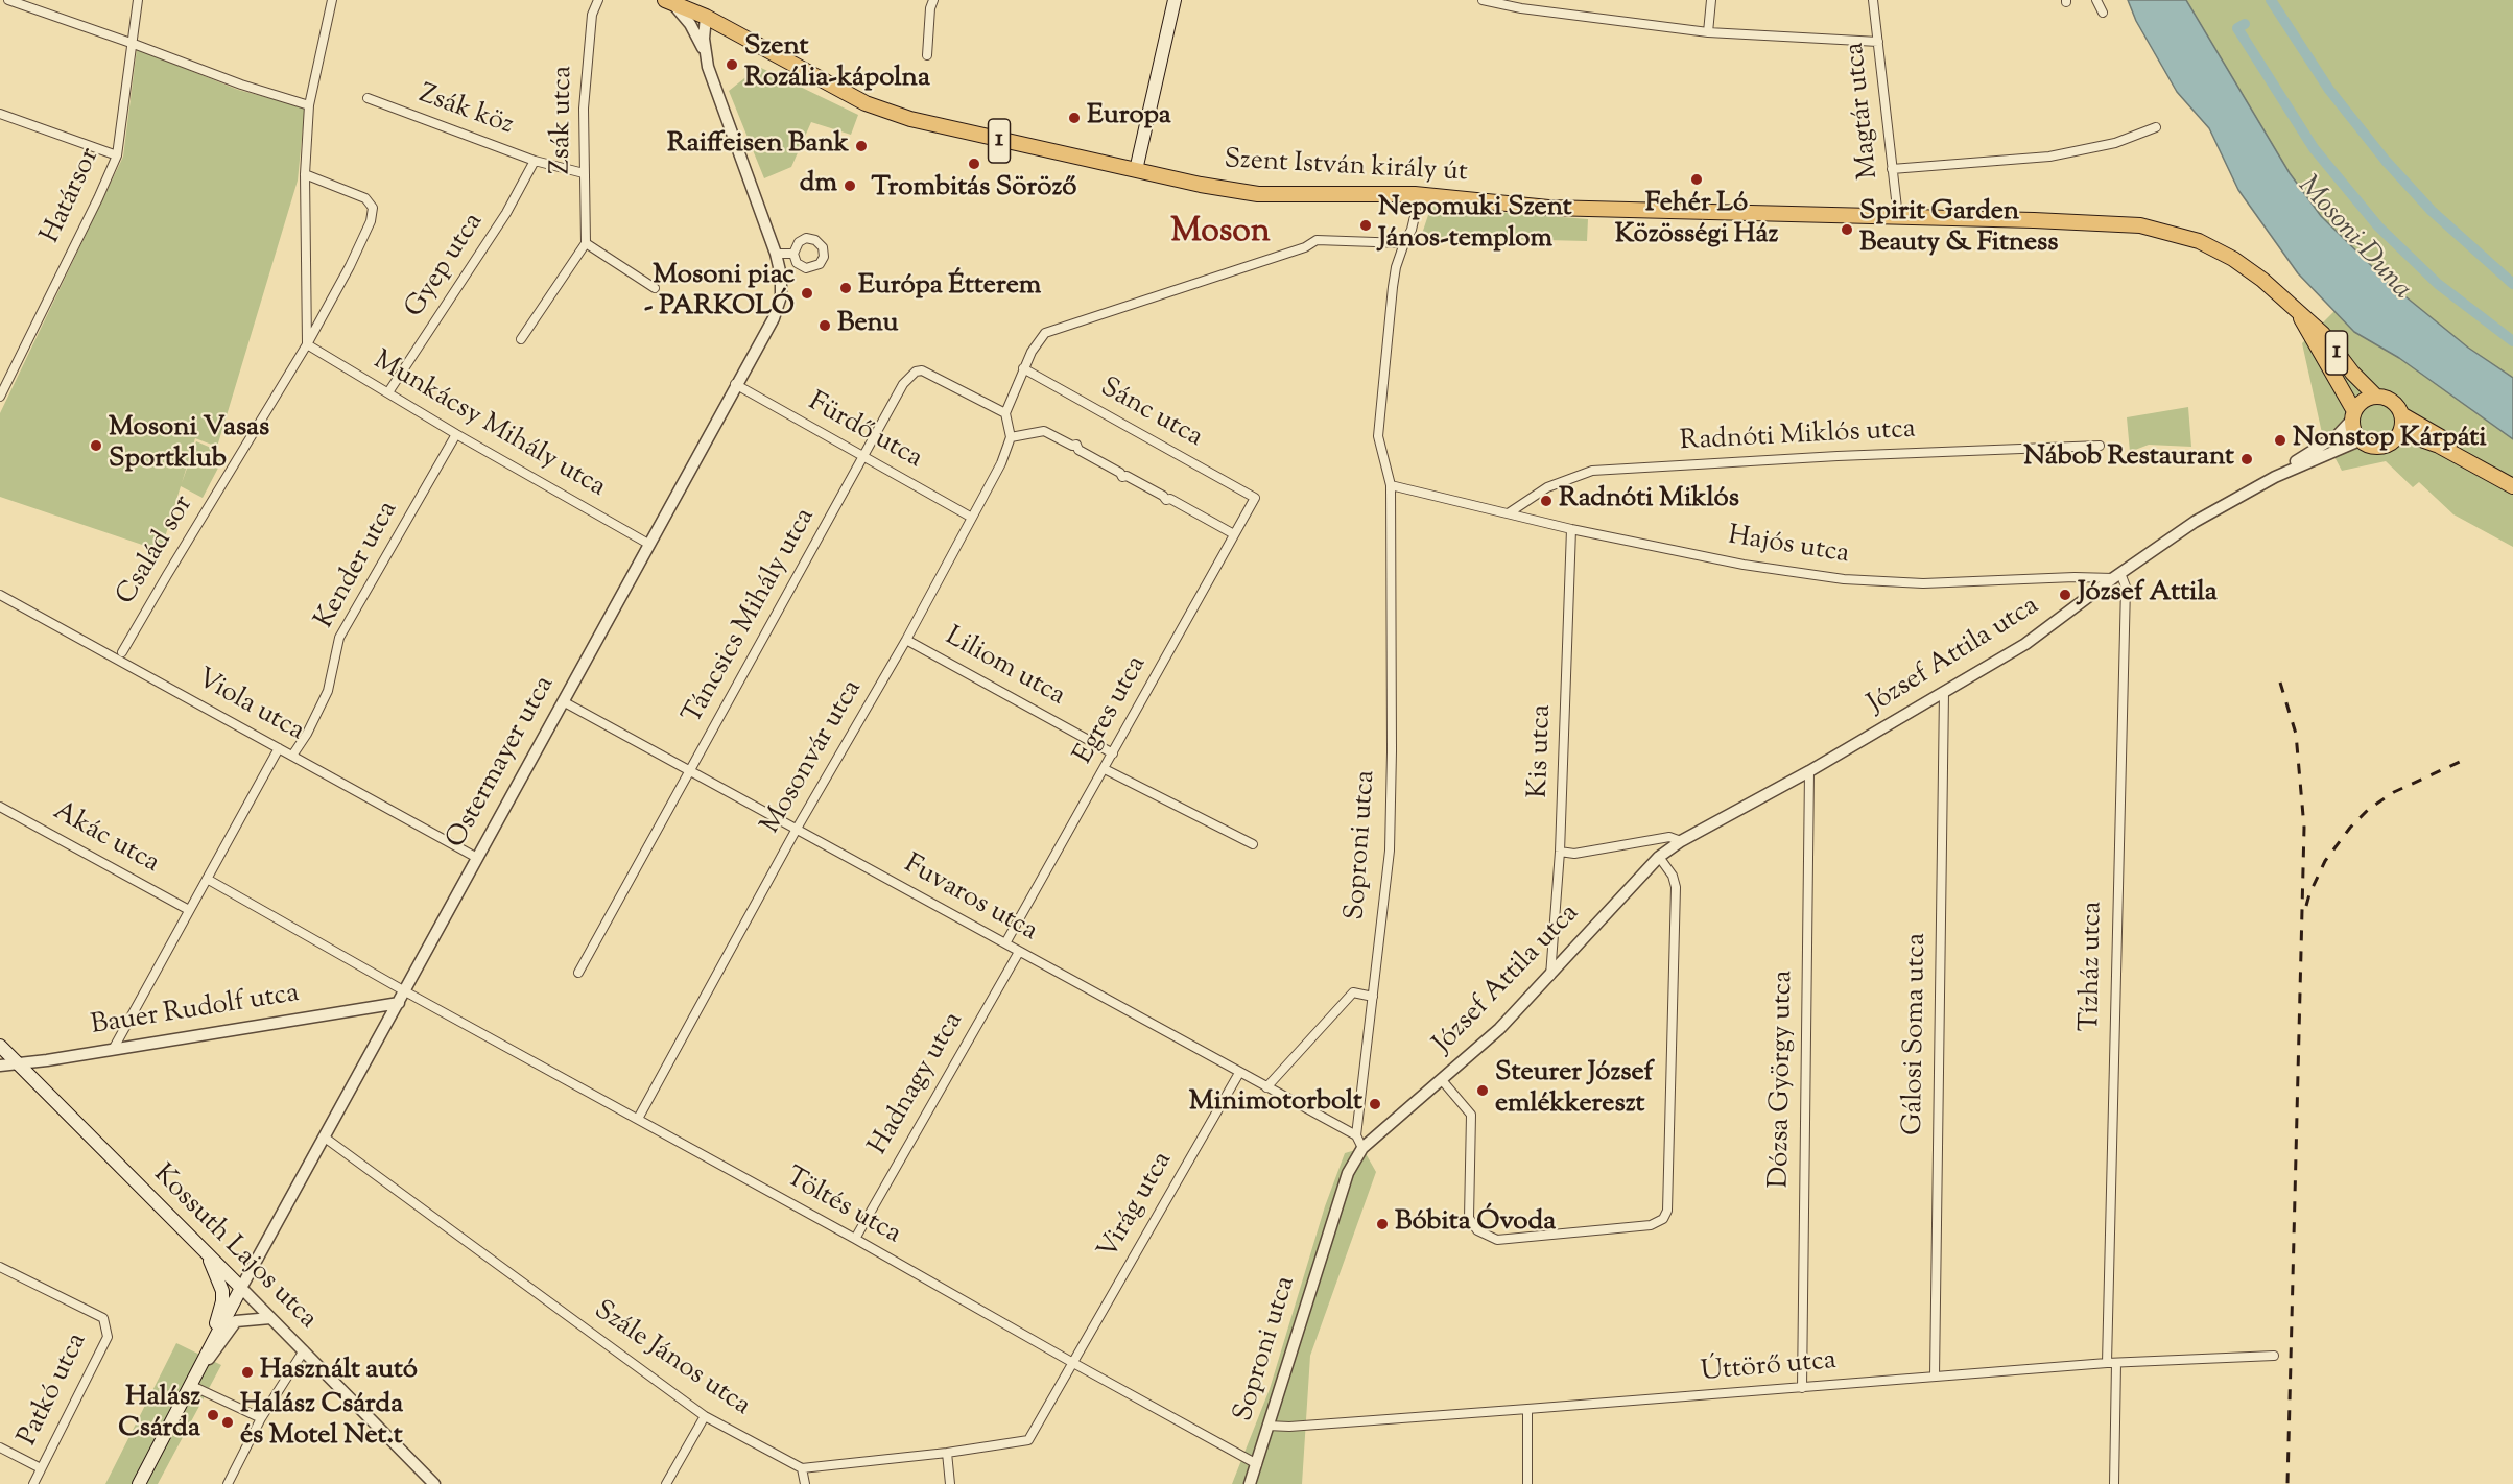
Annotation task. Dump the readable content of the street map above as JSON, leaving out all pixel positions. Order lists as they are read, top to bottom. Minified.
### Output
{"streets":{"main road":["1","Szent István király út","Kossuth Lajos utca"],"street":["Magtár utca","Zsák köz","Zsák utca","Határsor","Gyep utca","Sánc utca","Munkácsy Mihály utca","Fürdő utca","Radnóti Miklós utca","Hajós utca","Család sor","Kender utca","Táncsics Mihály utca","József Attila utca","Liliom utca","Viola utca","Egres utca","Kis utca","Mosonvár utca","Ostermayer utca","Akác utca","Soproni utca","Fuvaros utca","Tízház utca","Bauer Rudolf utca","Gálosi Soma utca","Dózsa György utca","Hadnagy utca","Virág utca","Töltés utca","Szále János utca","Úttörő utca","Patkó utca"]},"crossings":[["Magtár utca","Szent István király út"],["Zsák köz","Zsák utca"],["Zsák köz","Gyep utca"],["1","Szent István király út"],["1","József Attila utca"],["Szent István király út","József Attila utca"],["Szent István király út","Soproni utca"],["Gyep utca","Munkácsy Mihály utca"],["Sánc utca","Egres utca"],["Munkácsy Mihály utca","Család sor"],["Munkácsy Mihály utca","Kender utca"],["Munkácsy Mihály utca","Ostermayer utca"],["Fürdő utca","Táncsics Mihály utca"],["Fürdő utca","Mosonvár utca"],["Fürdő utca","Ostermayer utca"],["Radnóti Miklós utca","Hajós utca"],["Hajós utca","József Attila utca"],["Hajós utca","Kis utca"],["Hajós utca","Soproni utca"],["Hajós utca","Tízház utca"],["Kender utca","Viola utca"],["Táncsics Mihály utca","Fuvaros utca"],["József Attila utca","Kis utca"],["József Attila utca","Soproni utca"],["József Attila utca","Tízház utca"],["József Attila utca","Gálosi Soma utca"],["József Attila utca","Dózsa György utca"],["Liliom utca","Egres utca"],["Liliom utca","Mosonvár utca"],["Viola utca","Ostermayer utca"],["Egres utca","Fuvaros utca"],["Mosonvár utca","Fuvaros utca"],["Mosonvár utca","Töltés utca"],["Ostermayer utca","Fuvaros utca"],["Ostermayer utca","Bauer Rudolf utca"],["Ostermayer utca","Töltés utca"],["Ostermayer utca","Kossuth Lajos utca"],["Ostermayer utca","Szále János utca"],["Soproni utca","Fuvaros utca"],["Soproni utca","Töltés utca"],["Soproni utca","Úttörő utca"],["Fuvaros utca","Hadnagy utca"],["Fuvaros utca","Virág utca"],["Tízház utca","Úttörő utca"],["Bauer Rudolf utca","Kossuth Lajos utca"],["Gálosi Soma utca","Úttörő utca"],["Dózsa György utca","Úttörő utca"],["Hadnagy utca","Töltés utca"],["Virág utca","Töltés utca"]],"districts":["Moson"],"water":["Mosoni-Duna"],"places":["Szent Rozália-kápolna","Europa","Raiffeisen Bank","Trombitás Söröző","Fehér Ló Közösségi Ház","dm","Nepomuki Szent János-templom","Spirit Garden Beauty & Fitness","Európa Étterem","Mosoni piac - PARKOLÓ","Benu","Nonstop Kárpáti","Mosoni Vasas Sportklub","Nábob Restaurant","Radnóti Miklós","József Attila","Steurer József emlékkereszt","Minimotorbolt","Bóbita Óvoda","Használt autó","Halász Csárda","Halász Csárda és Motel Net.t"]}
